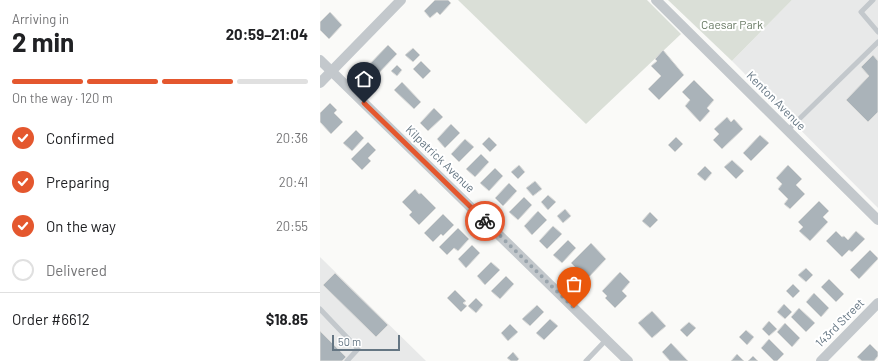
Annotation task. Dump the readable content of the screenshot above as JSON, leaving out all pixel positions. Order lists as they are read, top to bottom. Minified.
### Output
{"streets":{"street":["Kenton Avenue","Kilpatrick Avenue","143rd Street"]},"parks":["Caesar Park"],"scale_bar":"50 m","page":{"heading":["2 min","Arriving in","20:59–21:04"],"panel":["Order #6612","$18.85"],"bar":"On the way · 120 m","list":[["Confirmed","20:36"],["Preparing","20:41"],["On the way","20:55"],"Delivered"],"scale":"50 m"}}
